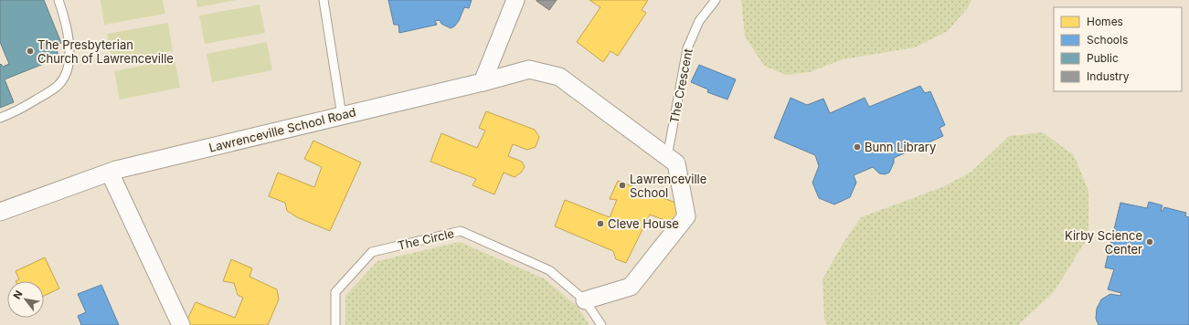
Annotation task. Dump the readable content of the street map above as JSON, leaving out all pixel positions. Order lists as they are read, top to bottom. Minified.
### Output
{"streets":{"street":["Lawrenceville School Road"],"lane":["The Crescent","The Circle"]},"crossings":[["The Crescent","Lawrenceville School Road"],["Lawrenceville School Road","The Circle"]],"places":["The Presbyterian Church of Lawrenceville","Bunn Library","Lawrenceville School","Cleve House","Kirby Science Center"],"legend":["Homes","Schools","Public","Industry"],"north":"top left"}
